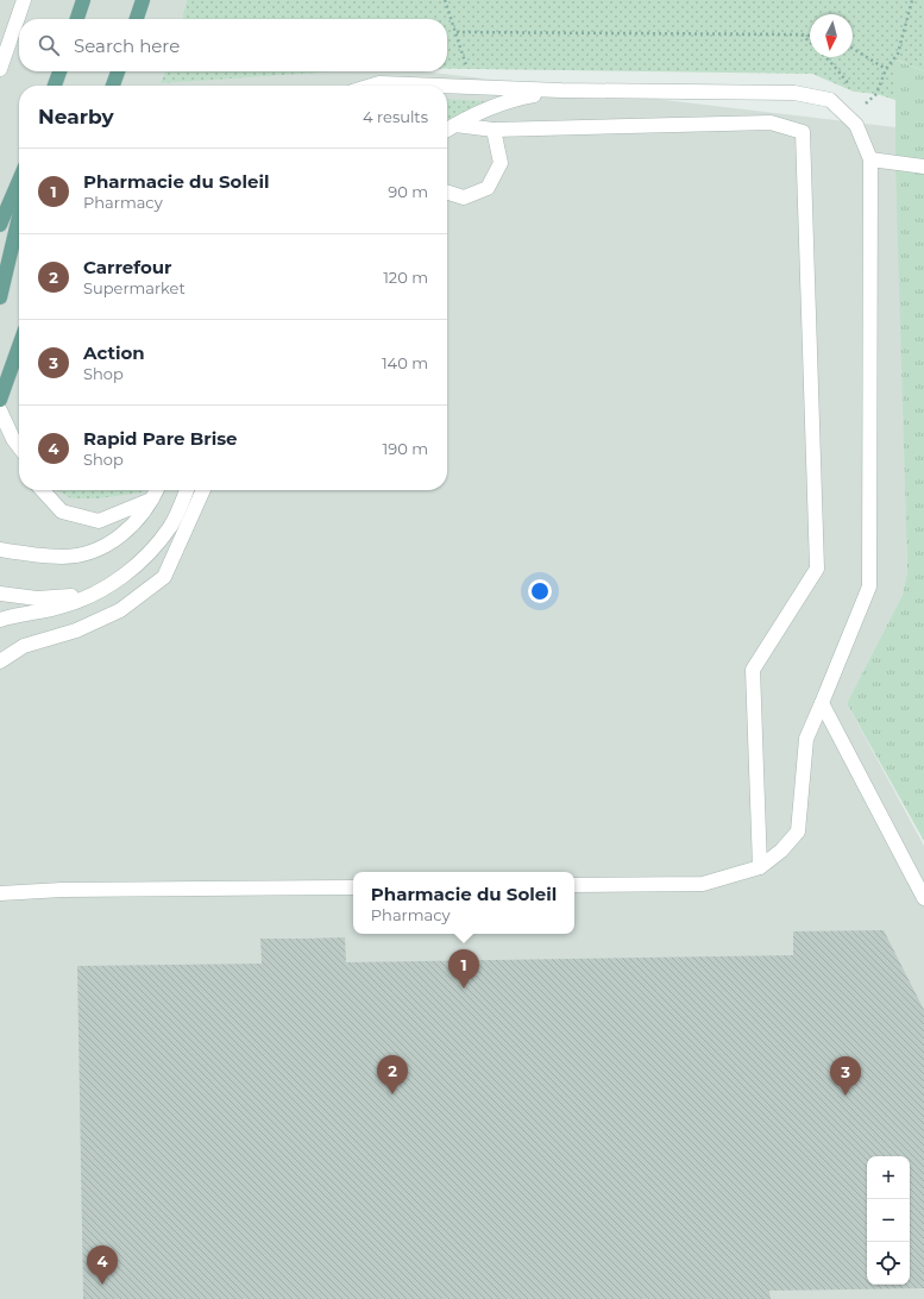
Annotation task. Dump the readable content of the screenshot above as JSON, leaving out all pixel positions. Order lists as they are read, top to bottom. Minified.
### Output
{"north":"bottom","page":{"search":"Search here","heading":["Nearby","4 results"],"list":[{"mark":"1","name":"Pharmacie du Soleil","note":"Pharmacy","value":"90 m"},{"mark":"2","name":"Carrefour","note":"Supermarket","value":"120 m"},{"mark":"3","name":"Action","note":"Shop","value":"140 m"},{"mark":"4","name":"Rapid Pare Brise","note":"Shop","value":"190 m"}],"popup":["Pharmacie du Soleil","Pharmacy"],"pins":["1","2","3","4"],"map_buttons":["+","−"]}}
